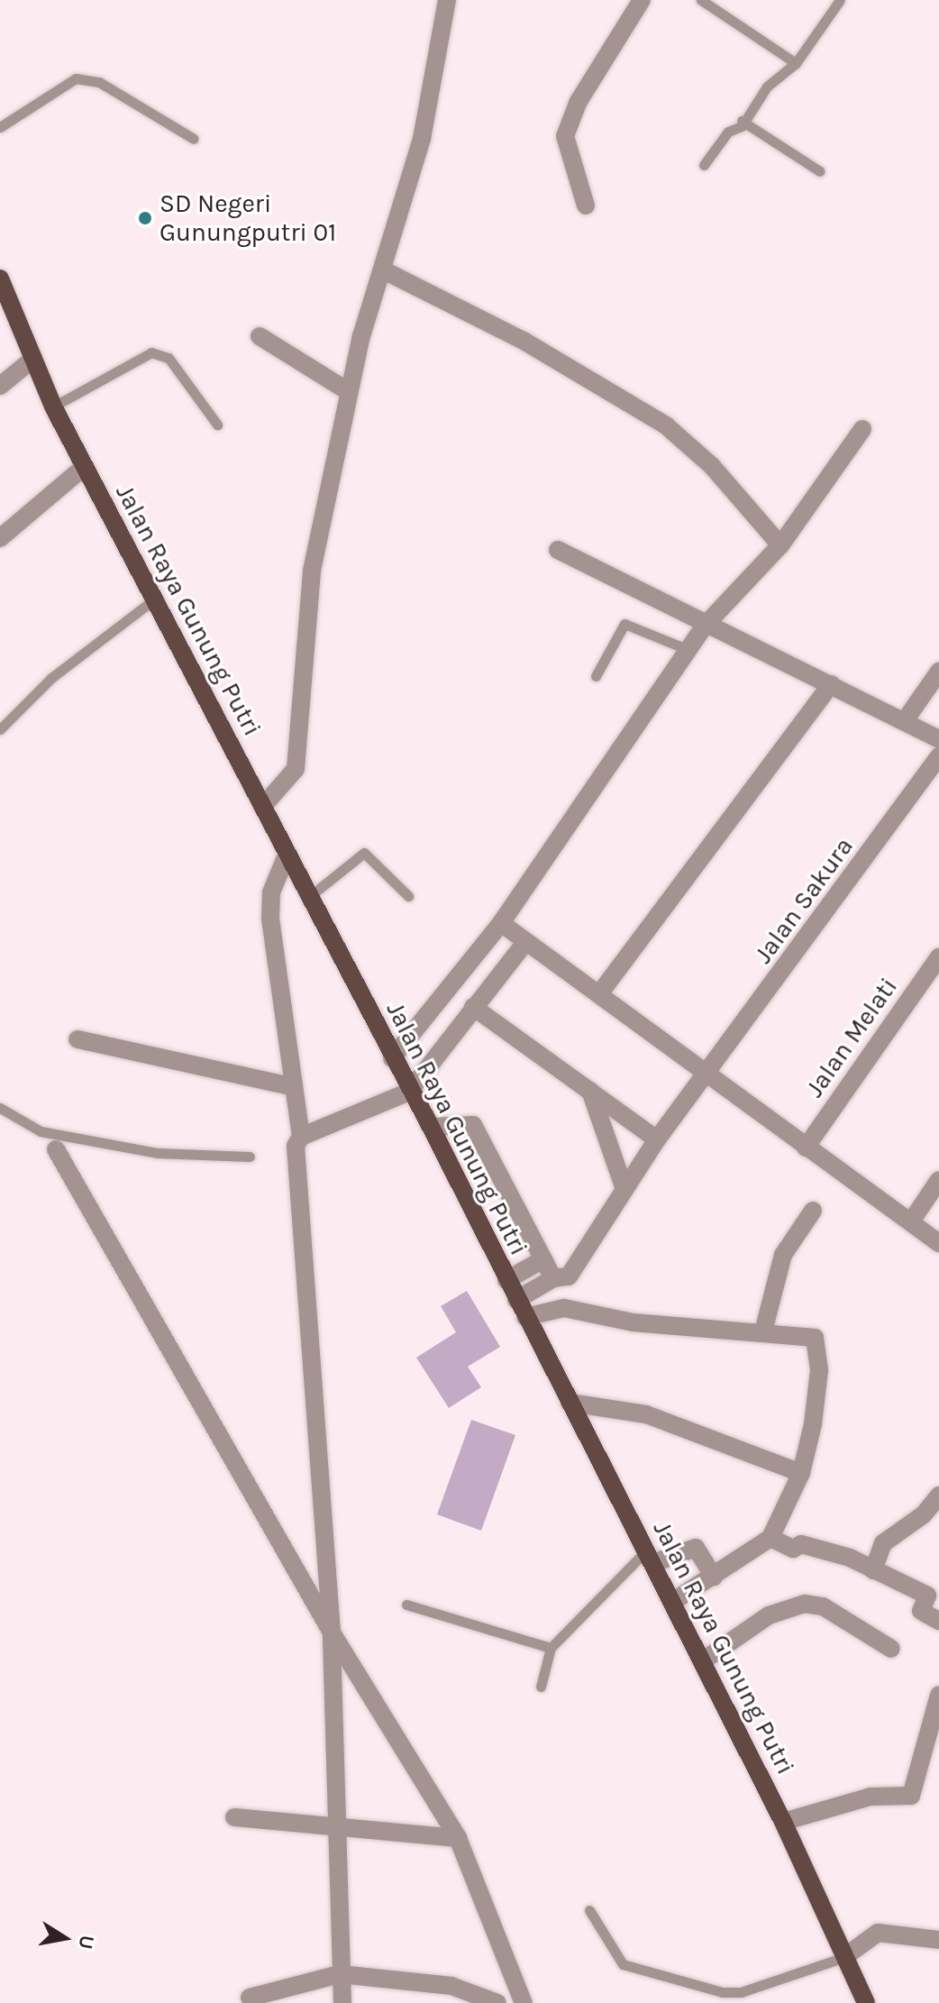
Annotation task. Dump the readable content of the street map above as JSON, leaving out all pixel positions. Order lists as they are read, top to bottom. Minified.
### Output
{"streets":{"main road":["Jalan Raya Gunung Putri"],"street":["Jalan Sakura","Jalan Melati"]},"crossings":[["Jalan Raya Gunung Putri","Jalan Sakura"]],"places":["SD Negeri Gunungputri 01"],"north":"right"}
